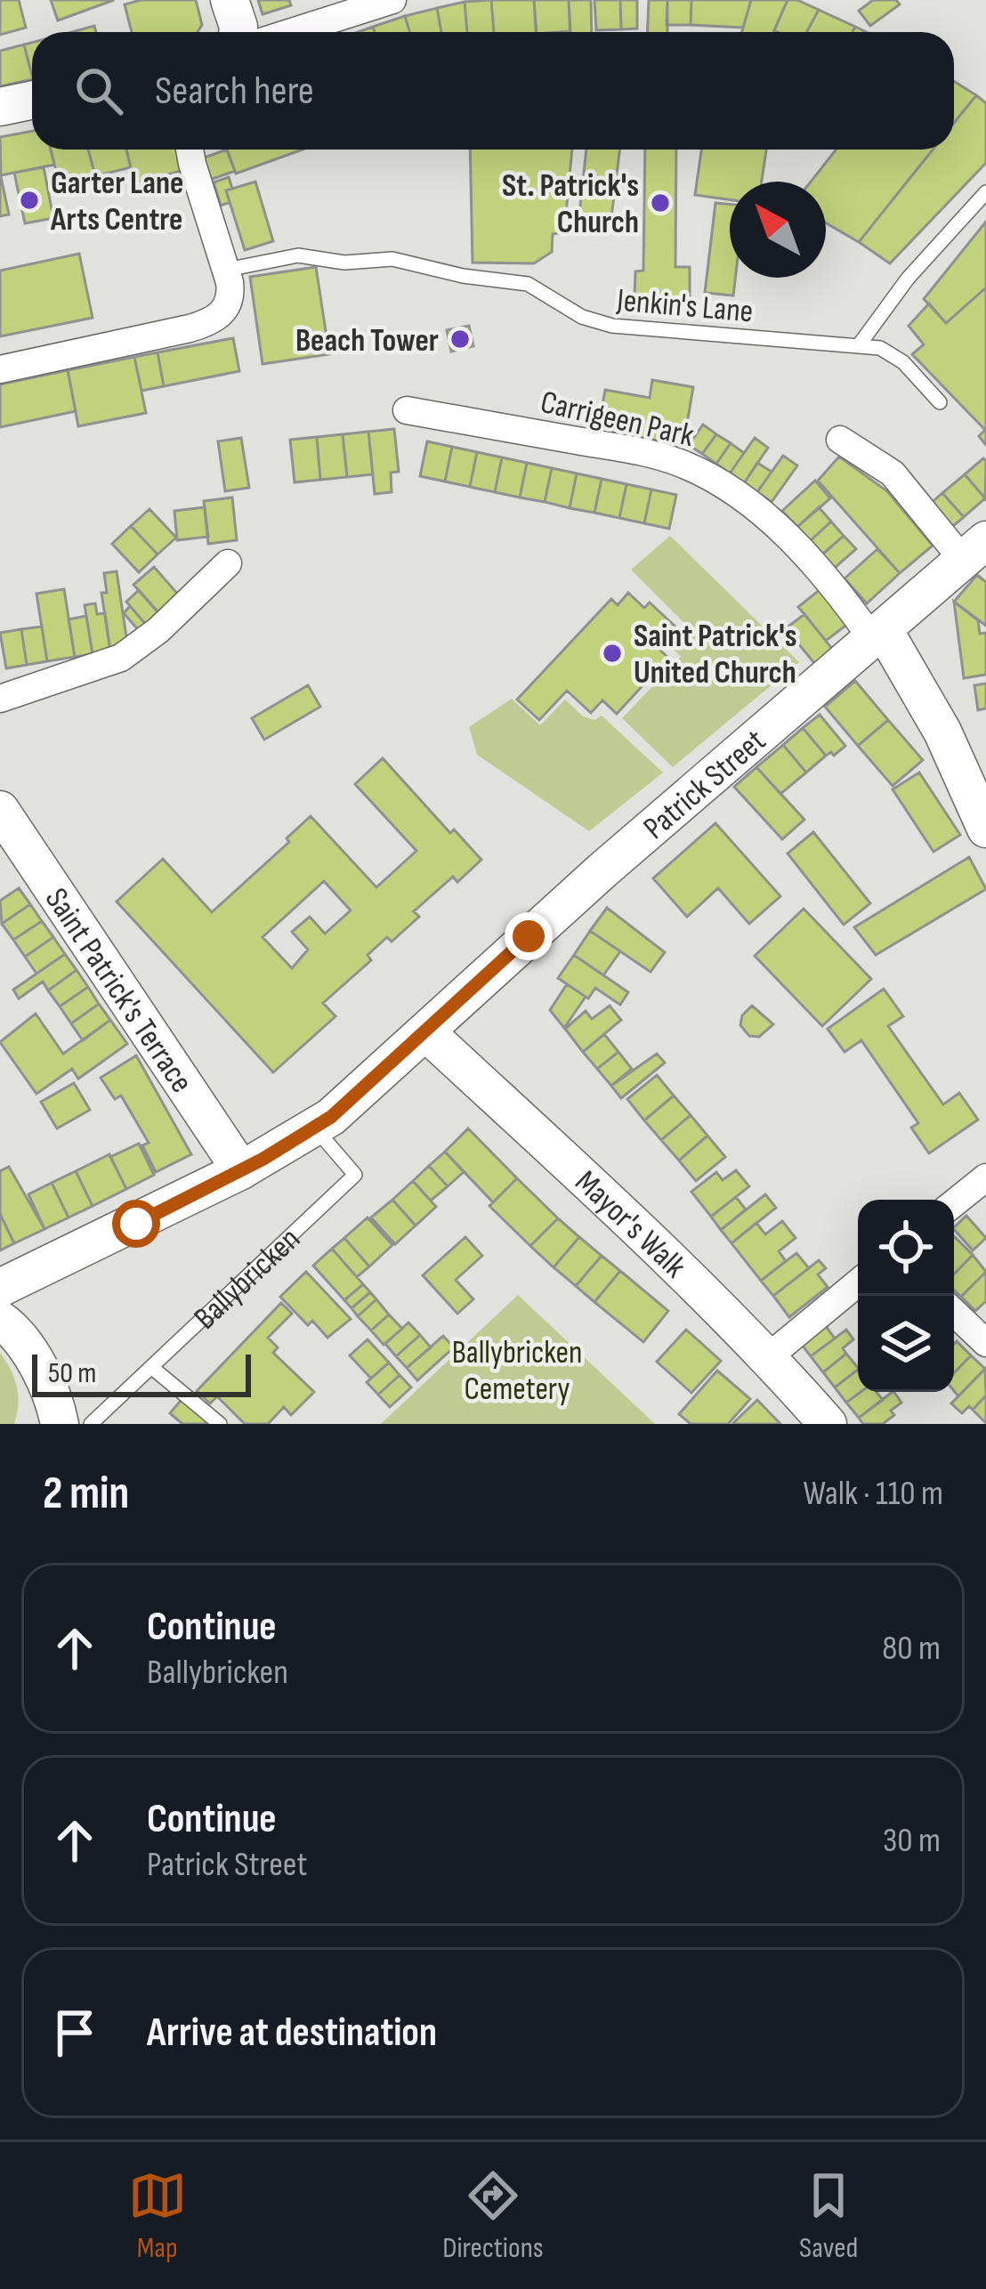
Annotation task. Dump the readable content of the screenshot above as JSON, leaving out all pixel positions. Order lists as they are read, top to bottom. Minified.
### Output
{"streets":{"street":["Carrigeen Park","Patrick Street","Saint Patrick's Terrace","Mayor's Walk"],"lane":["Jenkin's Lane","Ballybricken"]},"crossings":[["Carrigeen Park","Patrick Street"],["Patrick Street","Mayor's Walk"]],"parks":["Ballybricken Cemetery"],"places":["Garter Lane Arts Centre","St. Patrick's Church","Beach Tower","Saint Patrick's United Church"],"scale_bar":"50 m","north":"top left","page":{"search":"Search here","scale":"50 m","heading":["2 min","Walk · 110 m"],"list":[["Continue","Ballybricken","80 m"],["Continue","Patrick Street","30 m"],"Arrive at destination"],"nav":["Map","Directions","Saved"]}}
